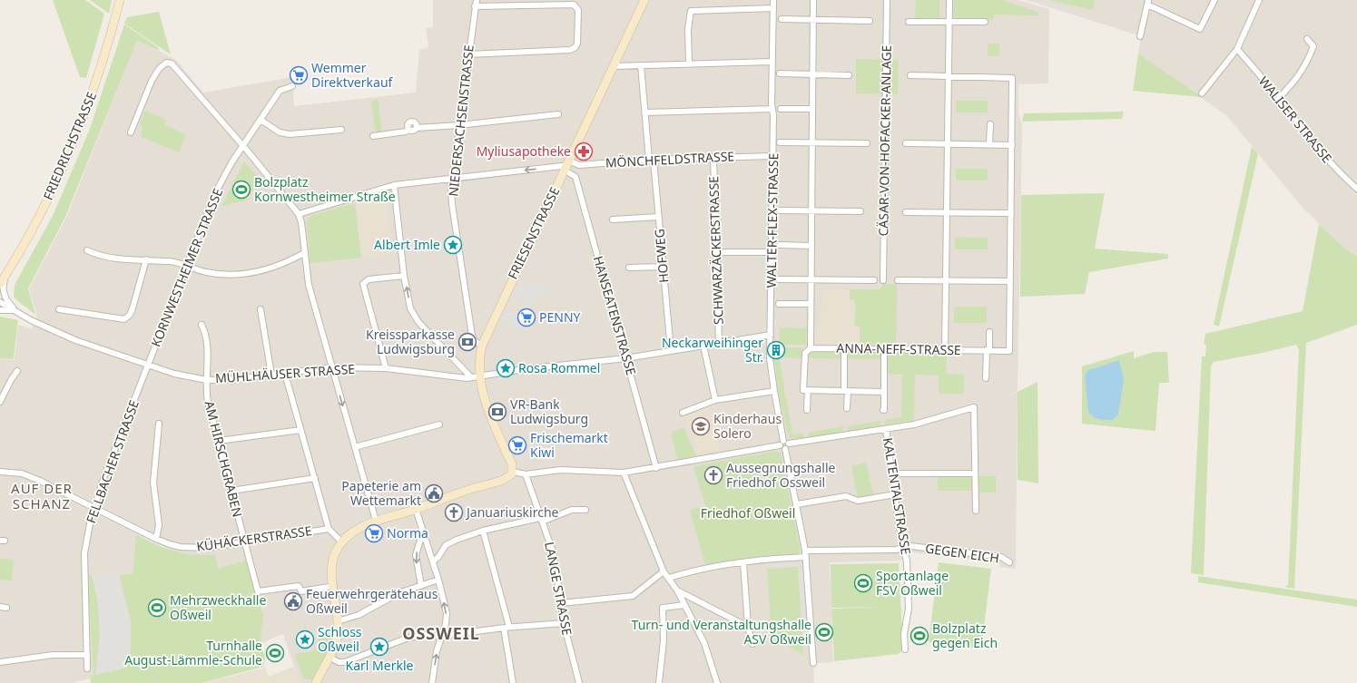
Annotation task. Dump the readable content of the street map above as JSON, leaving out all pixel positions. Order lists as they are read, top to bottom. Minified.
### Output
{"streets":{"main road":["FRIEDRICHSTRASSE","FRIESENSTRASSE"],"street":["WALISER STRASSE","NIEDERSACHSENSTRASSE","CÄSAR-VON-HOFACKER-ANLAGE","MÖNCHFELDSTRASSE","WALTER-FLEX-STRASSE","SCHWARZÄCKERSTRASSE","HOFWEG","KORNWESTHEIMER STRASSE","HANSEATENSTRASSE","ANNA-NEFF-STRASSE","MÜHLHÄUSER STRASSE","AM HIRSCHGRABEN","FELLBACHER STRASSE","KALTENTALSTRASSE","KÜHÄCKERSTRASSE","GEGEN EICH","LANGE STRASSE"]},"crossings":[["NIEDERSACHSENSTRASSE","MÖNCHFELDSTRASSE"],["NIEDERSACHSENSTRASSE","FRIESENSTRASSE"],["MÖNCHFELDSTRASSE","WALTER-FLEX-STRASSE"],["MÖNCHFELDSTRASSE","FRIESENSTRASSE"],["MÖNCHFELDSTRASSE","SCHWARZÄCKERSTRASSE"],["MÖNCHFELDSTRASSE","HOFWEG"],["MÖNCHFELDSTRASSE","HANSEATENSTRASSE"],["WALTER-FLEX-STRASSE","MÜHLHÄUSER STRASSE"],["FRIESENSTRASSE","HANSEATENSTRASSE"],["FRIESENSTRASSE","MÜHLHÄUSER STRASSE"],["SCHWARZÄCKERSTRASSE","MÜHLHÄUSER STRASSE"],["HOFWEG","MÜHLHÄUSER STRASSE"],["KORNWESTHEIMER STRASSE","MÜHLHÄUSER STRASSE"],["KORNWESTHEIMER STRASSE","FELLBACHER STRASSE"],["HANSEATENSTRASSE","MÜHLHÄUSER STRASSE"],["MÜHLHÄUSER STRASSE","AM HIRSCHGRABEN"],["MÜHLHÄUSER STRASSE","FELLBACHER STRASSE"],["AM HIRSCHGRABEN","KÜHÄCKERSTRASSE"],["FELLBACHER STRASSE","KÜHÄCKERSTRASSE"],["KALTENTALSTRASSE","GEGEN EICH"]],"districts":["AUF DER SCHANZ","OSSWEIL"],"parks":["Friedhof Oßweil"],"places":{"supermarket":["Wemmer Direktverkauf","PENNY","Frischemarkt Kiwi","Norma"],"pharmacy":["Myliusapotheke"],"sports":["Bolzplatz Kornwestheimer Straße","Sportanlage FSV Oßweil","Mehrzweckhalle Oßweil","Turn- und Veranstaltungshalle ASV Oßweil","Bolzplatz gegen Eich","Turnhalle August-Lämmle-Schule"],"place":["Albert Imle","Rosa Rommel","Schloss Oßweil","Karl Merkle"],"bank":["Kreissparkasse Ludwigsburg","VR-Bank Ludwigsburg"],"building":["Neckarweihinger Str."],"school or university":["Kinderhaus Solero"],"church":["Aussegnungshalle Friedhof Ossweil","Januariuskirche"],"public building":["Papeterie am Wettemarkt","Feuerwehrgerätehaus Oßweil"]}}
